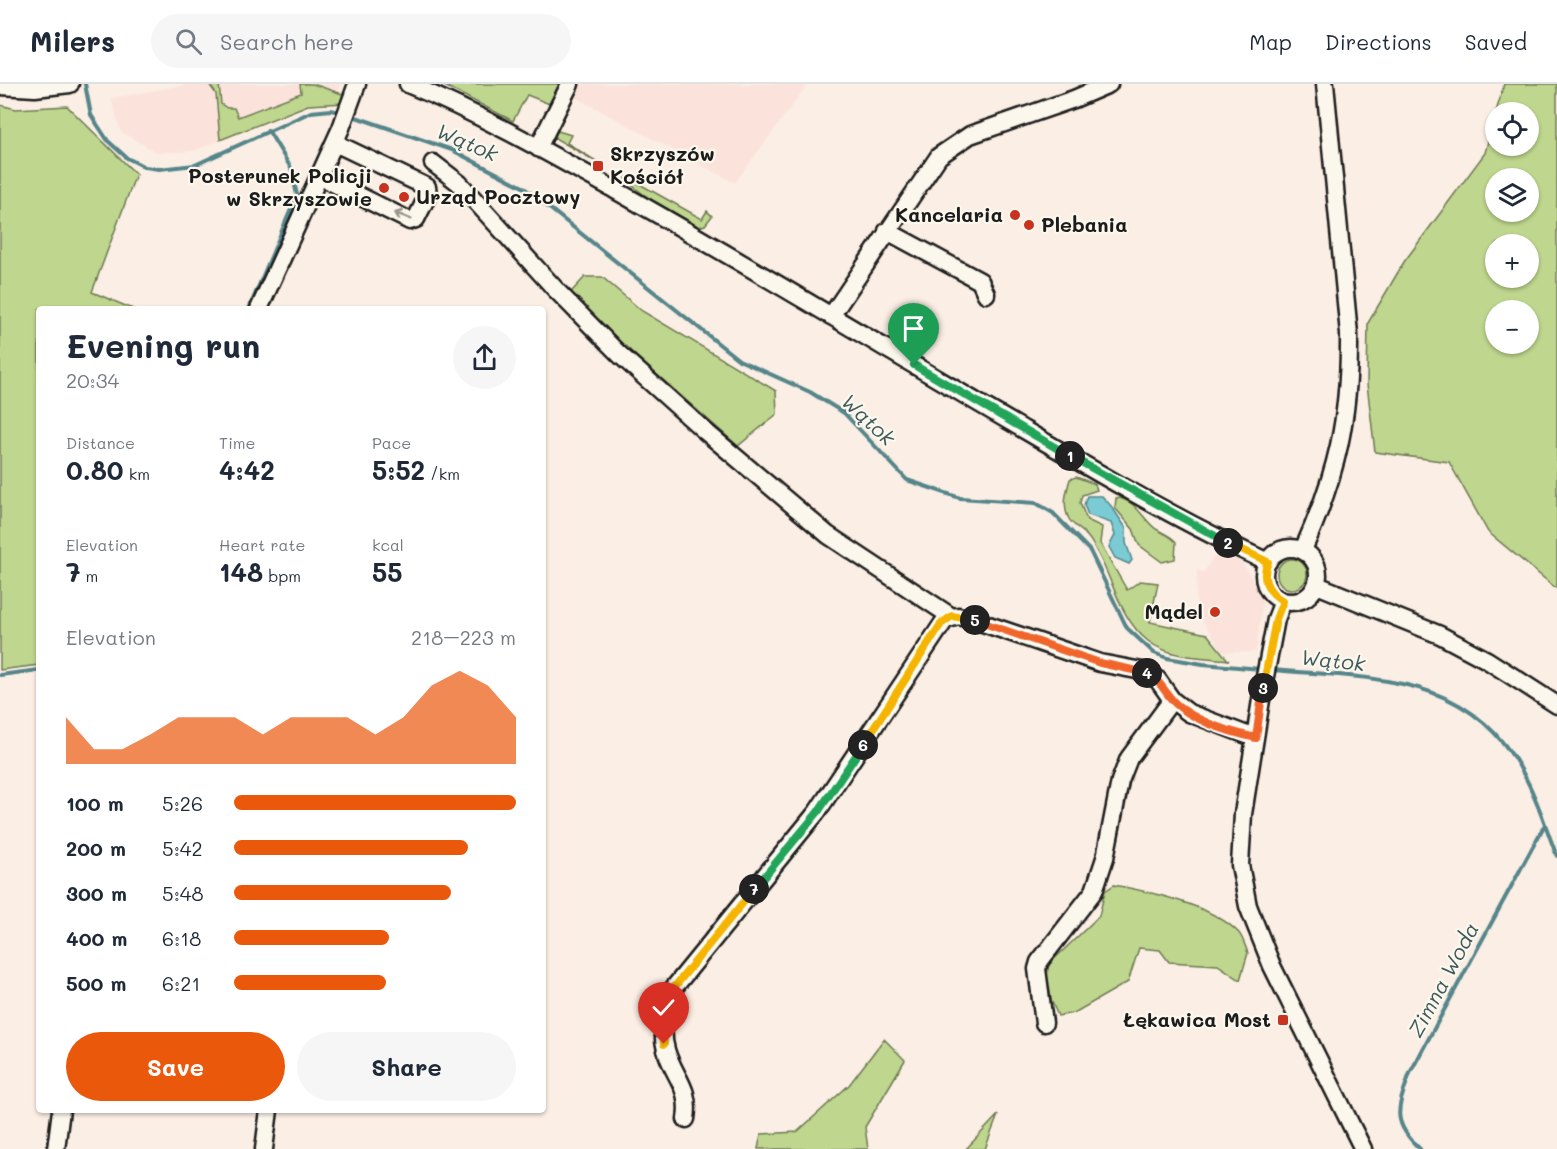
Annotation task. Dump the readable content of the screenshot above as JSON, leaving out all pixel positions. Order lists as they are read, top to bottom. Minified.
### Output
{"water":["Wątok","Zimna Woda"],"places":{"transit":["Skrzyszów Kościół","Łękawica Most"],"other":["Posterunek Policji w Skrzyszowie","Urząd Pocztowy","Kancelaria","Plebania","Mądel"]},"page":{"header":"Milers","search":"Search here","nav":["Map","Directions","Saved"],"map_buttons":["+","−"],"heading":["Evening run","20:34"],"stats":[["Distance","0.80 km"],["Time","4:42"],["Pace","5:52 /km"],["Elevation","7 m"],["Heart rate","148 bpm"],["kcal","55"]],"pins":["1","2","5","4","3","6","7"],"chart":["Elevation","218–223 m"],"list":[{"name":"100 m","note":"5:26"},{"name":"200 m","note":"5:42"},{"name":"300 m","note":"5:48"},{"name":"400 m","note":"6:18"},{"name":"500 m","note":"6:21"}],"buttons":["Save","Share"]}}
